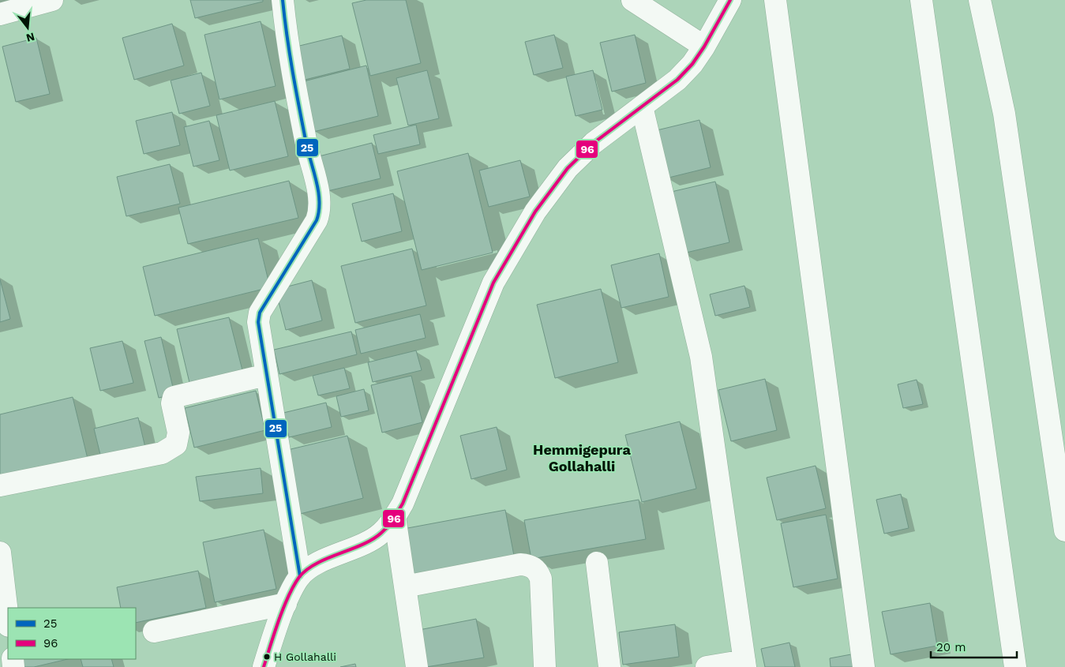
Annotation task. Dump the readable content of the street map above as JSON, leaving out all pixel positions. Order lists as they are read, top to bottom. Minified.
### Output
{"districts":["Hemmigepura Gollahalli"],"places":["H Gollahalli"],"lines":["transit line 25","transit line 96"],"legend":["25","96"],"scale_bar":"20 m","north":"bottom"}
